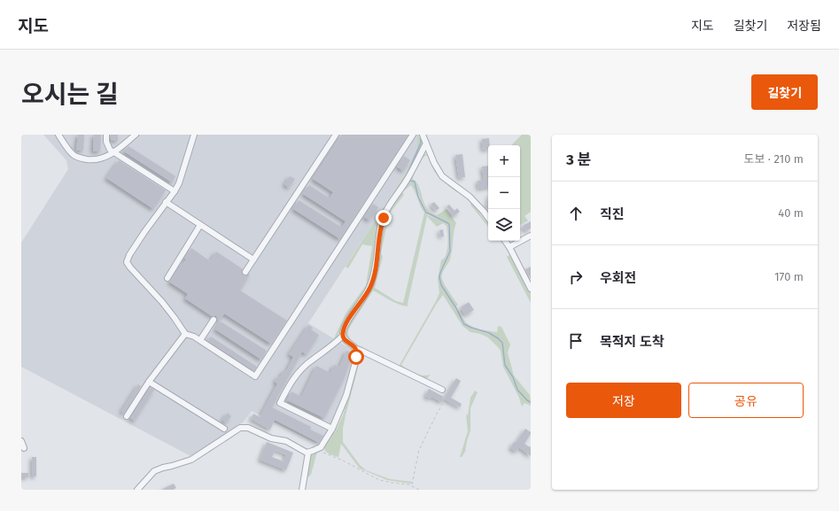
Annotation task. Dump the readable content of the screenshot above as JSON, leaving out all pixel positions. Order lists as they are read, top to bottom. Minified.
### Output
{"page":{"header":"지도","nav":["지도","길찾기","저장됨"],"title":"오시는 길","buttons":["길찾기",["저장","공유"]],"heading":["3 분","도보 · 210 m"],"map_buttons":["+","−"],"list":[["직진","40 m"],["우회전","170 m"],"목적지 도착"]}}
